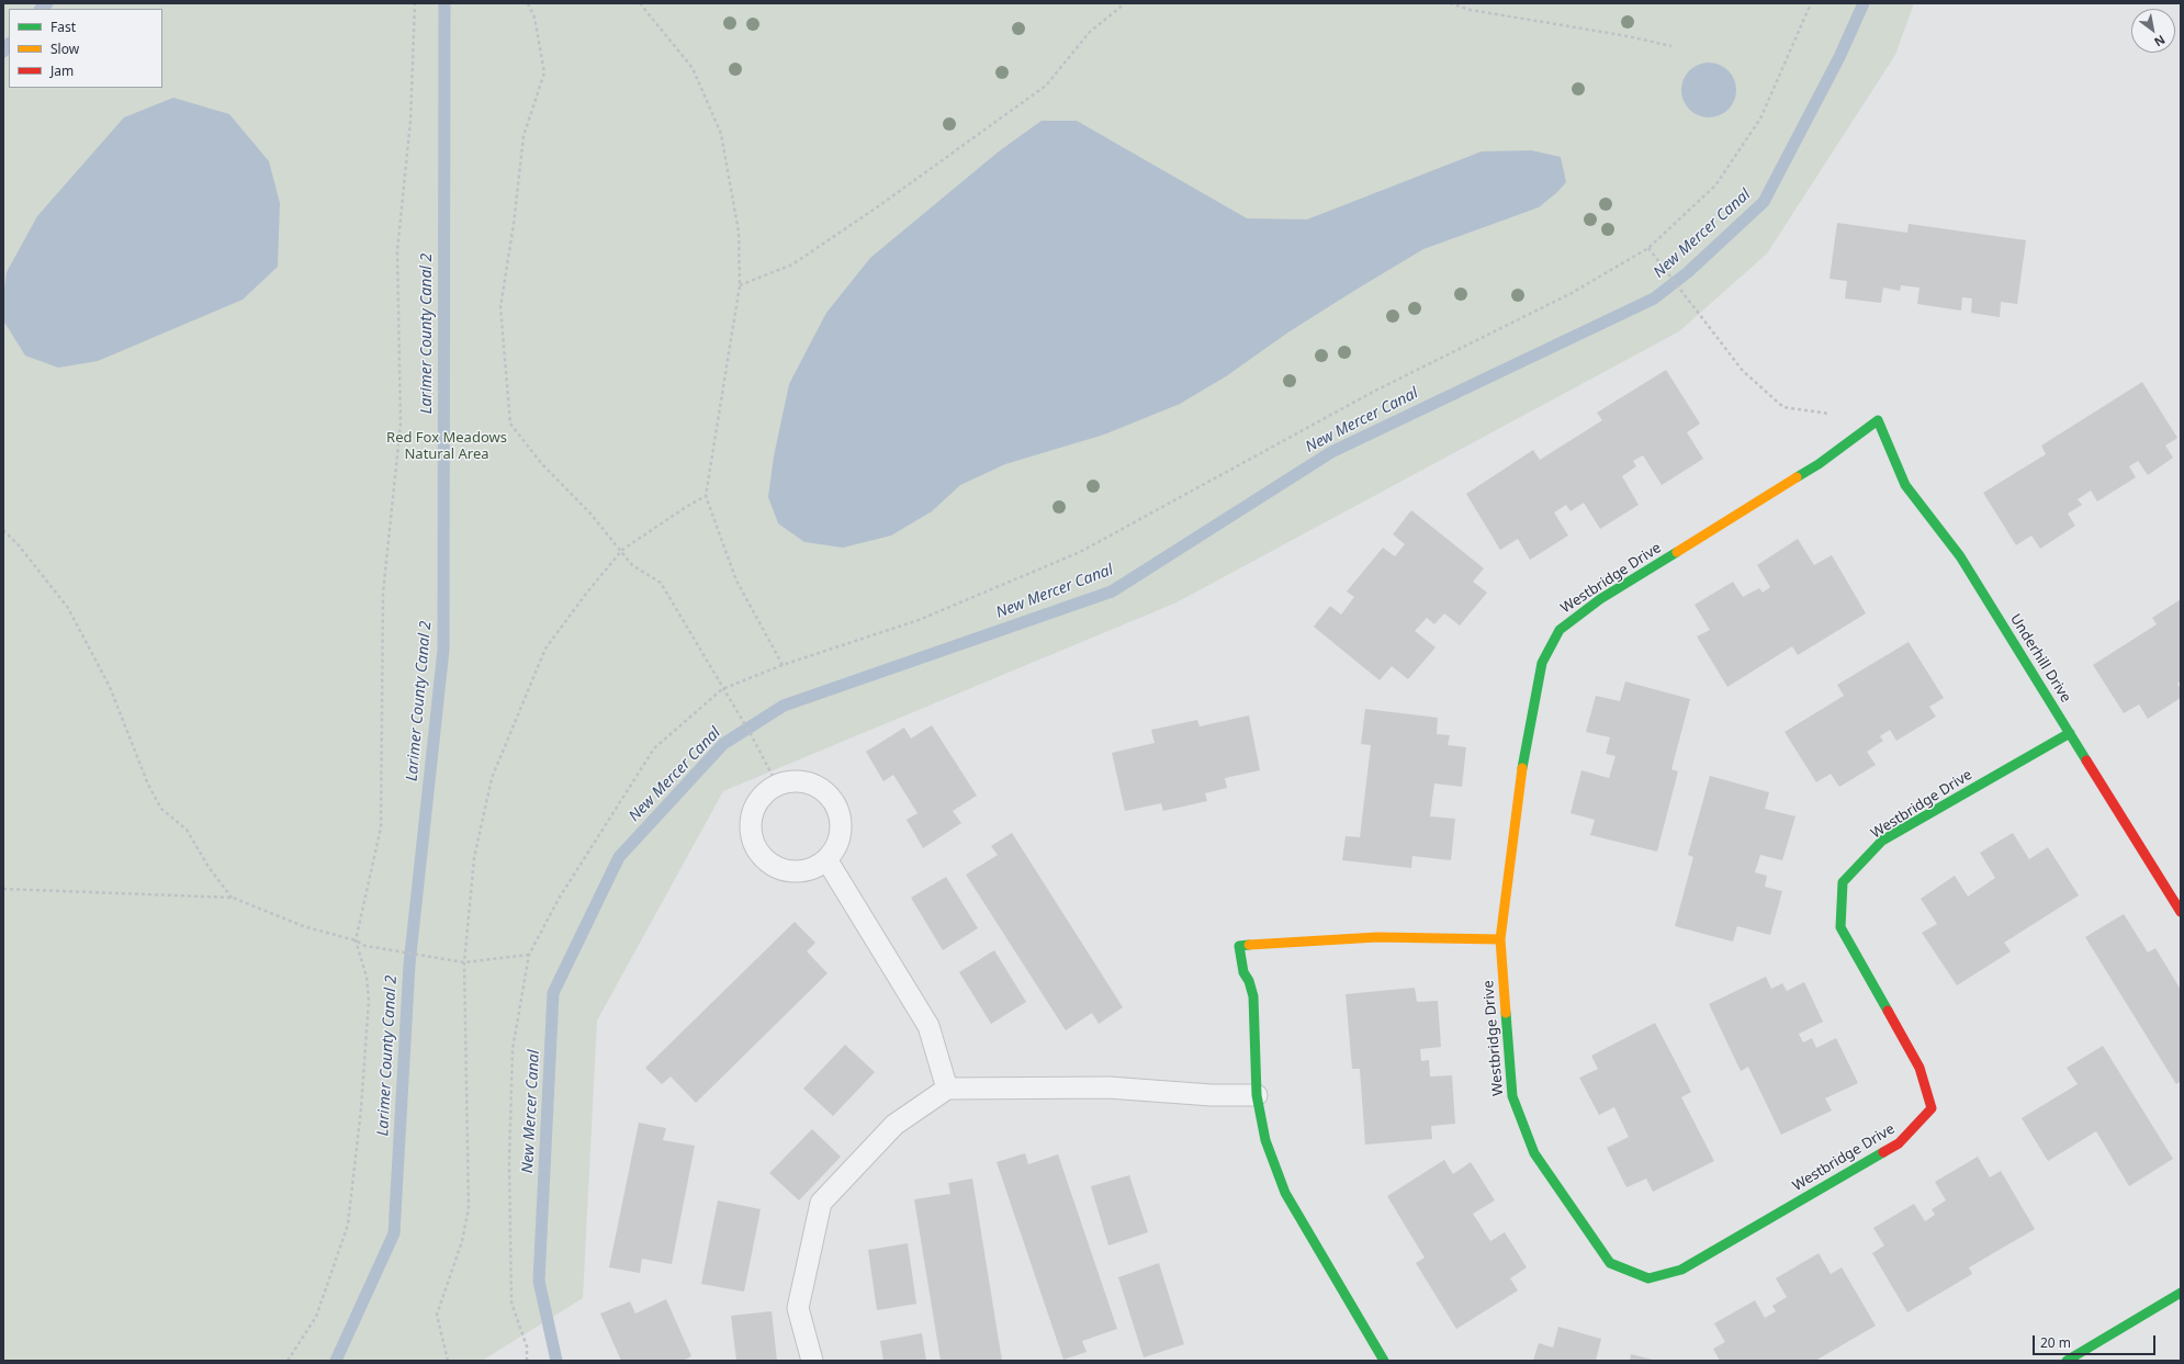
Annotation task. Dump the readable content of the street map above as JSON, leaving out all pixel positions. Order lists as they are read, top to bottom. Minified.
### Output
{"streets":{"street":["Westbridge Drive","Underhill Drive"]},"crossings":[["Westbridge Drive","Underhill Drive"]],"water":["New Mercer Canal","Larimer County Canal 2"],"parks":["Red Fox Meadows Natural Area"],"legend":["Fast","Slow","Jam"],"scale_bar":"20 m","north":"bottom right"}
